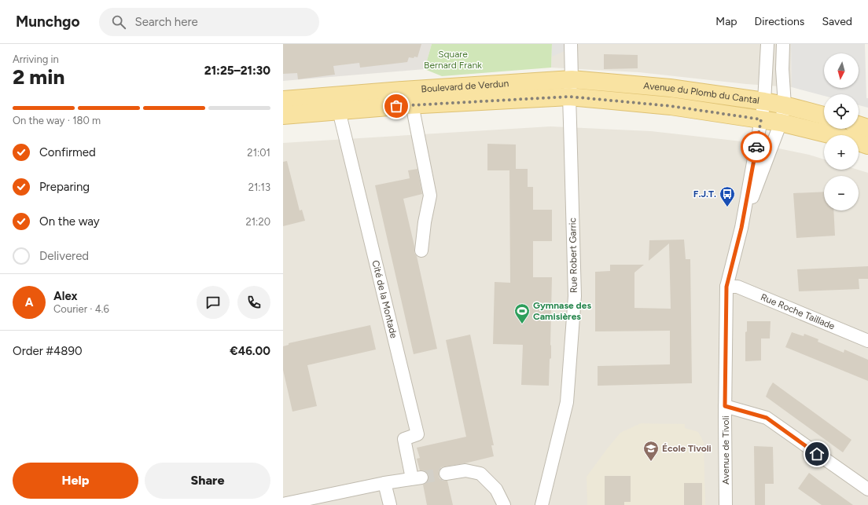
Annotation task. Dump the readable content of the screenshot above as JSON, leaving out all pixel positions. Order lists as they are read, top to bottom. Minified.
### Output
{"streets":{"main road":["Boulevard de Verdun","Avenue du Plomb du Cantal"],"street":["Rue Robert Garric","Cité de la Montade","Rue Roche Taillade","Avenue de Tivoli"]},"crossings":[["Boulevard de Verdun","Avenue du Plomb du Cantal"],["Boulevard de Verdun","Rue Robert Garric"],["Boulevard de Verdun","Cité de la Montade"],["Avenue du Plomb du Cantal","Rue Robert Garric"],["Avenue du Plomb du Cantal","Avenue de Tivoli"],["Rue Roche Taillade","Avenue de Tivoli"]],"parks":["Square Bernard Frank"],"places":{"bus stop":["F.J.T."],"sports":["Gymnase des Camisières"],"school or university":["École Tivoli"]},"north":"bottom","page":{"header":"Munchgo","search":"Search here","nav":["Map","Directions","Saved"],"heading":["2 min","Arriving in","21:25–21:30"],"panel":["Alex","Courier · 4.6","Order #4890","€46.00"],"map_buttons":["+","−"],"bar":"On the way · 180 m","list":[["Confirmed","21:01"],["Preparing","21:13"],["On the way","21:20"],"Delivered"],"round":"A","buttons":["Help","Share"]}}
